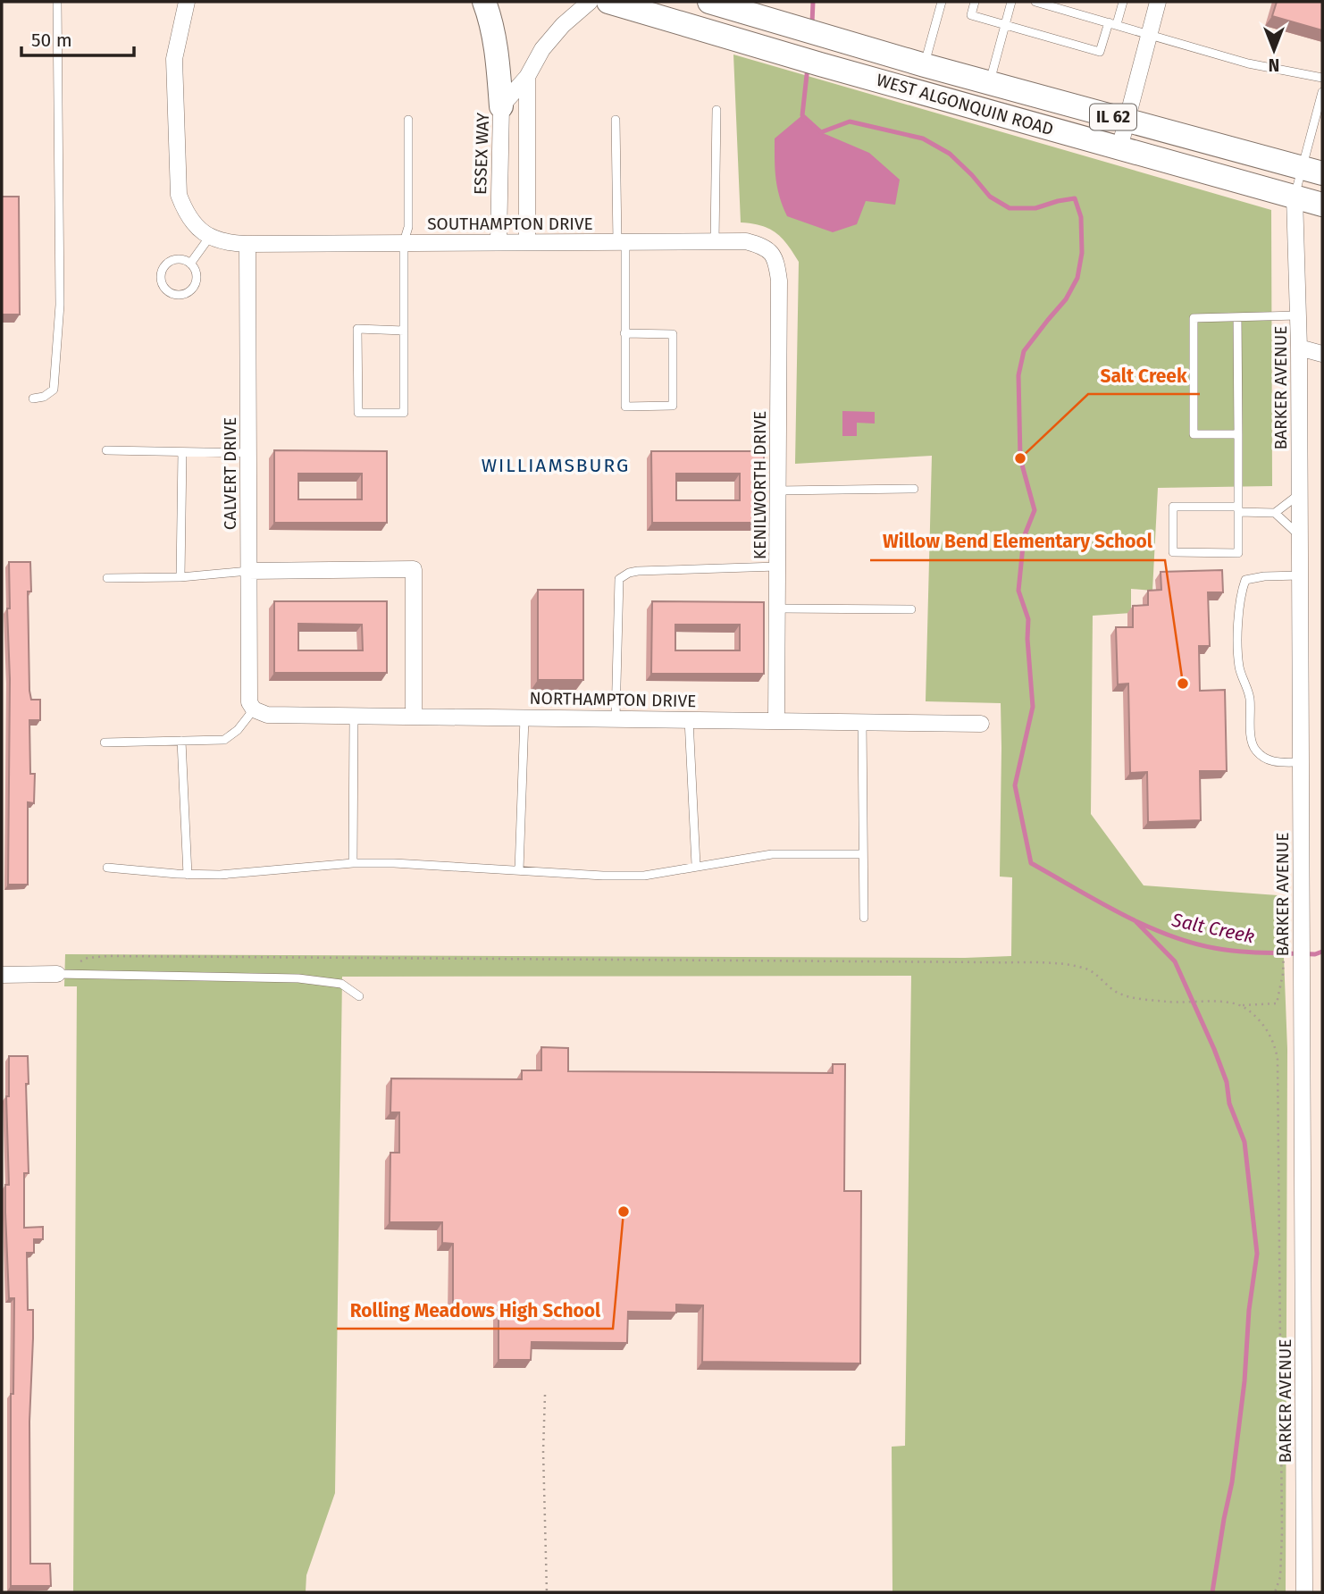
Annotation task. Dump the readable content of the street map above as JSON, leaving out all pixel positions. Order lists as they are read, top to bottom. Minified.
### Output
{"streets":{"main road":["WEST ALGONQUIN ROAD","IL 62"],"street":["ESSEX WAY","SOUTHAMPTON DRIVE","BARKER AVENUE","CALVERT DRIVE","KENILWORTH DRIVE","NORTHAMPTON DRIVE"]},"crossings":[["WEST ALGONQUIN ROAD","BARKER AVENUE"],["ESSEX WAY","SOUTHAMPTON DRIVE"],["SOUTHAMPTON DRIVE","CALVERT DRIVE"],["SOUTHAMPTON DRIVE","KENILWORTH DRIVE"],["CALVERT DRIVE","NORTHAMPTON DRIVE"],["KENILWORTH DRIVE","NORTHAMPTON DRIVE"]],"districts":["WILLIAMSBURG"],"water":["Salt Creek"],"places":["Salt Creek","Willow Bend Elementary School","Rolling Meadows High School"],"scale_bar":"50 m","north":"bottom"}
